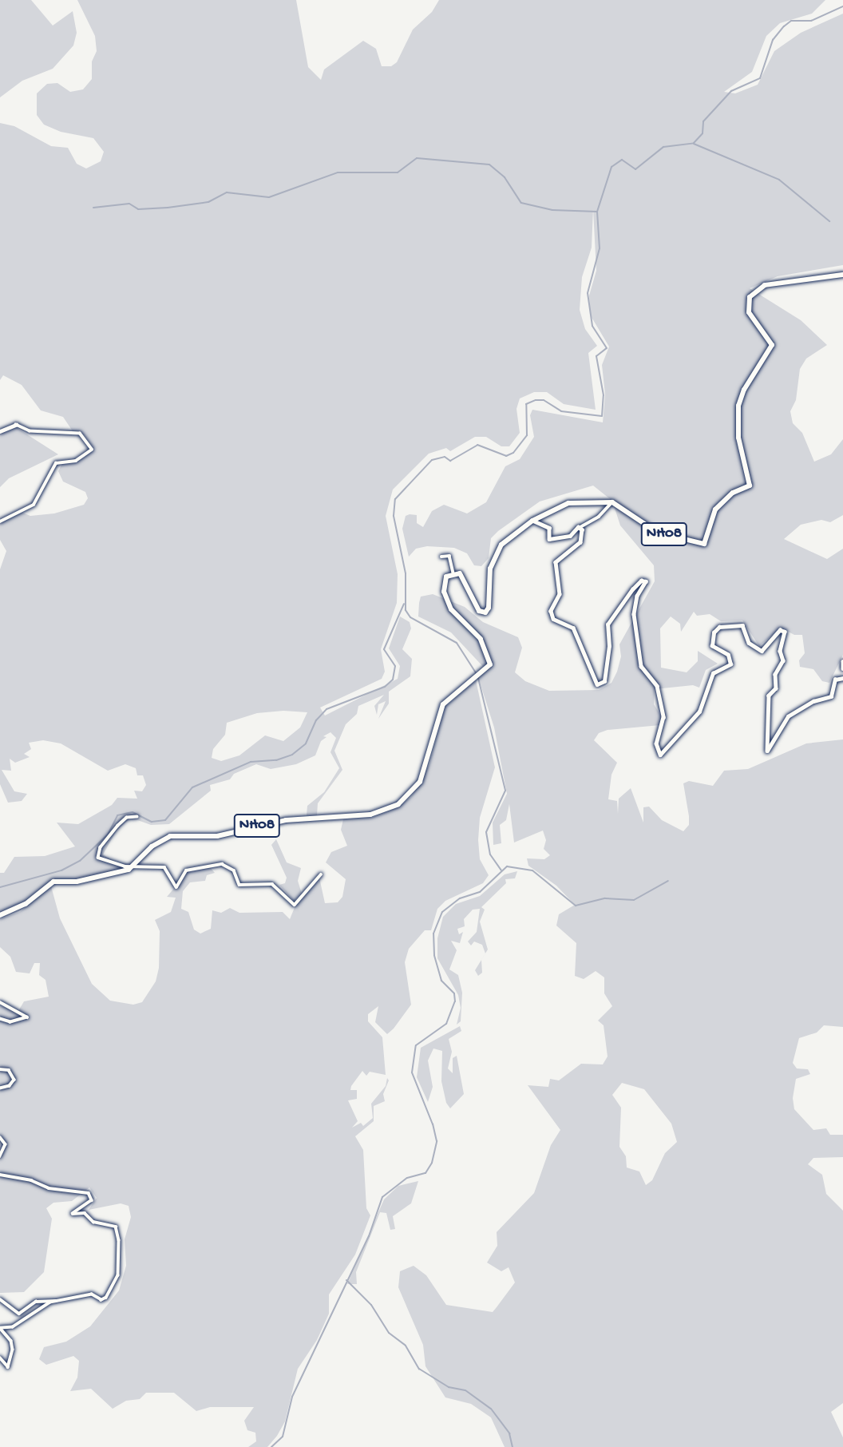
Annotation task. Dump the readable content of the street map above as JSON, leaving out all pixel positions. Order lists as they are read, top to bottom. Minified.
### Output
{"streets":{"main road":["NH08"]}}
